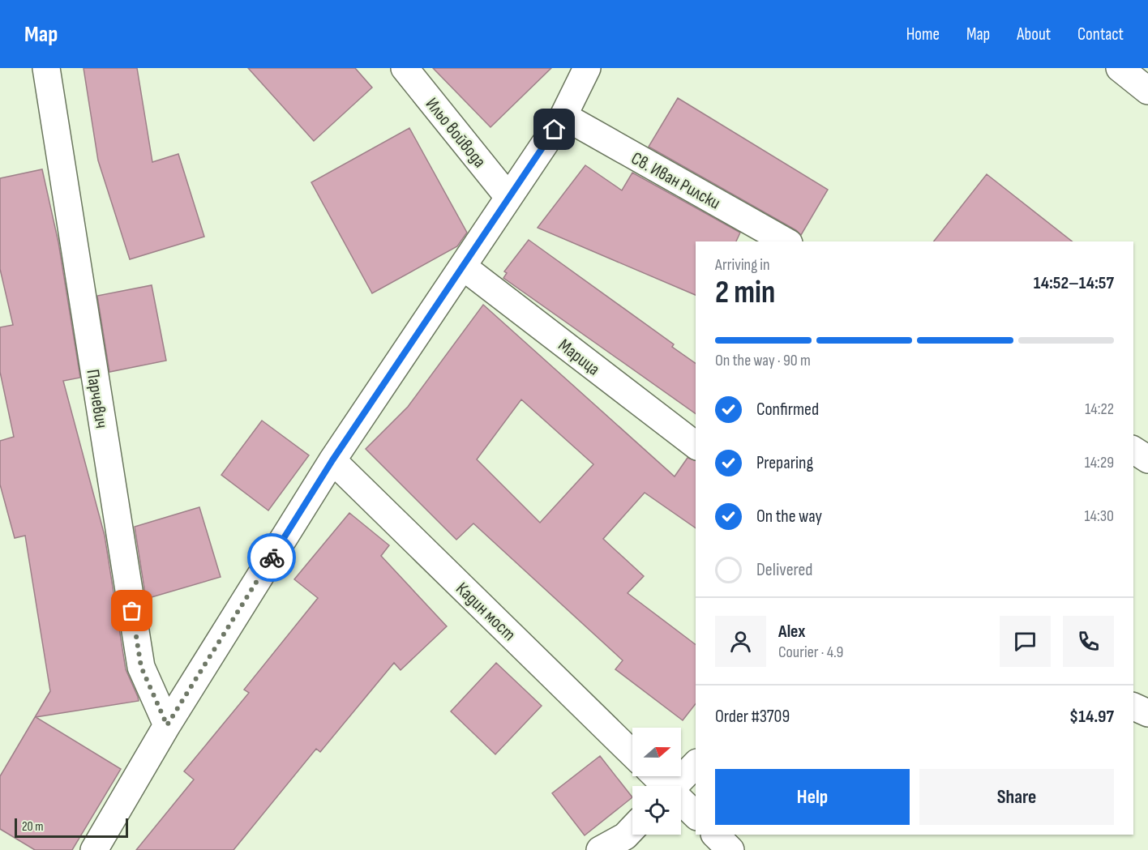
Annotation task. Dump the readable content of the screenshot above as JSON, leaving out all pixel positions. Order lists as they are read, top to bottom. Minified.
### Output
{"streets":{"street":["Ильо войвода","Св. Иван Рилски","Марица","Парчевич","Кадин мост"]},"scale_bar":"20 m","north":"right","page":{"header":"Map","nav":["Home","Map","About","Contact"],"heading":["2 min","Arriving in","14:52–14:57"],"panel":["Alex","Courier · 4.9","Order #3709","$14.97"],"bar":"On the way · 90 m","list":[["Confirmed","14:22"],["Preparing","14:29"],["On the way","14:30"],"Delivered"],"buttons":["Help","Share"],"scale":"20 m"}}
